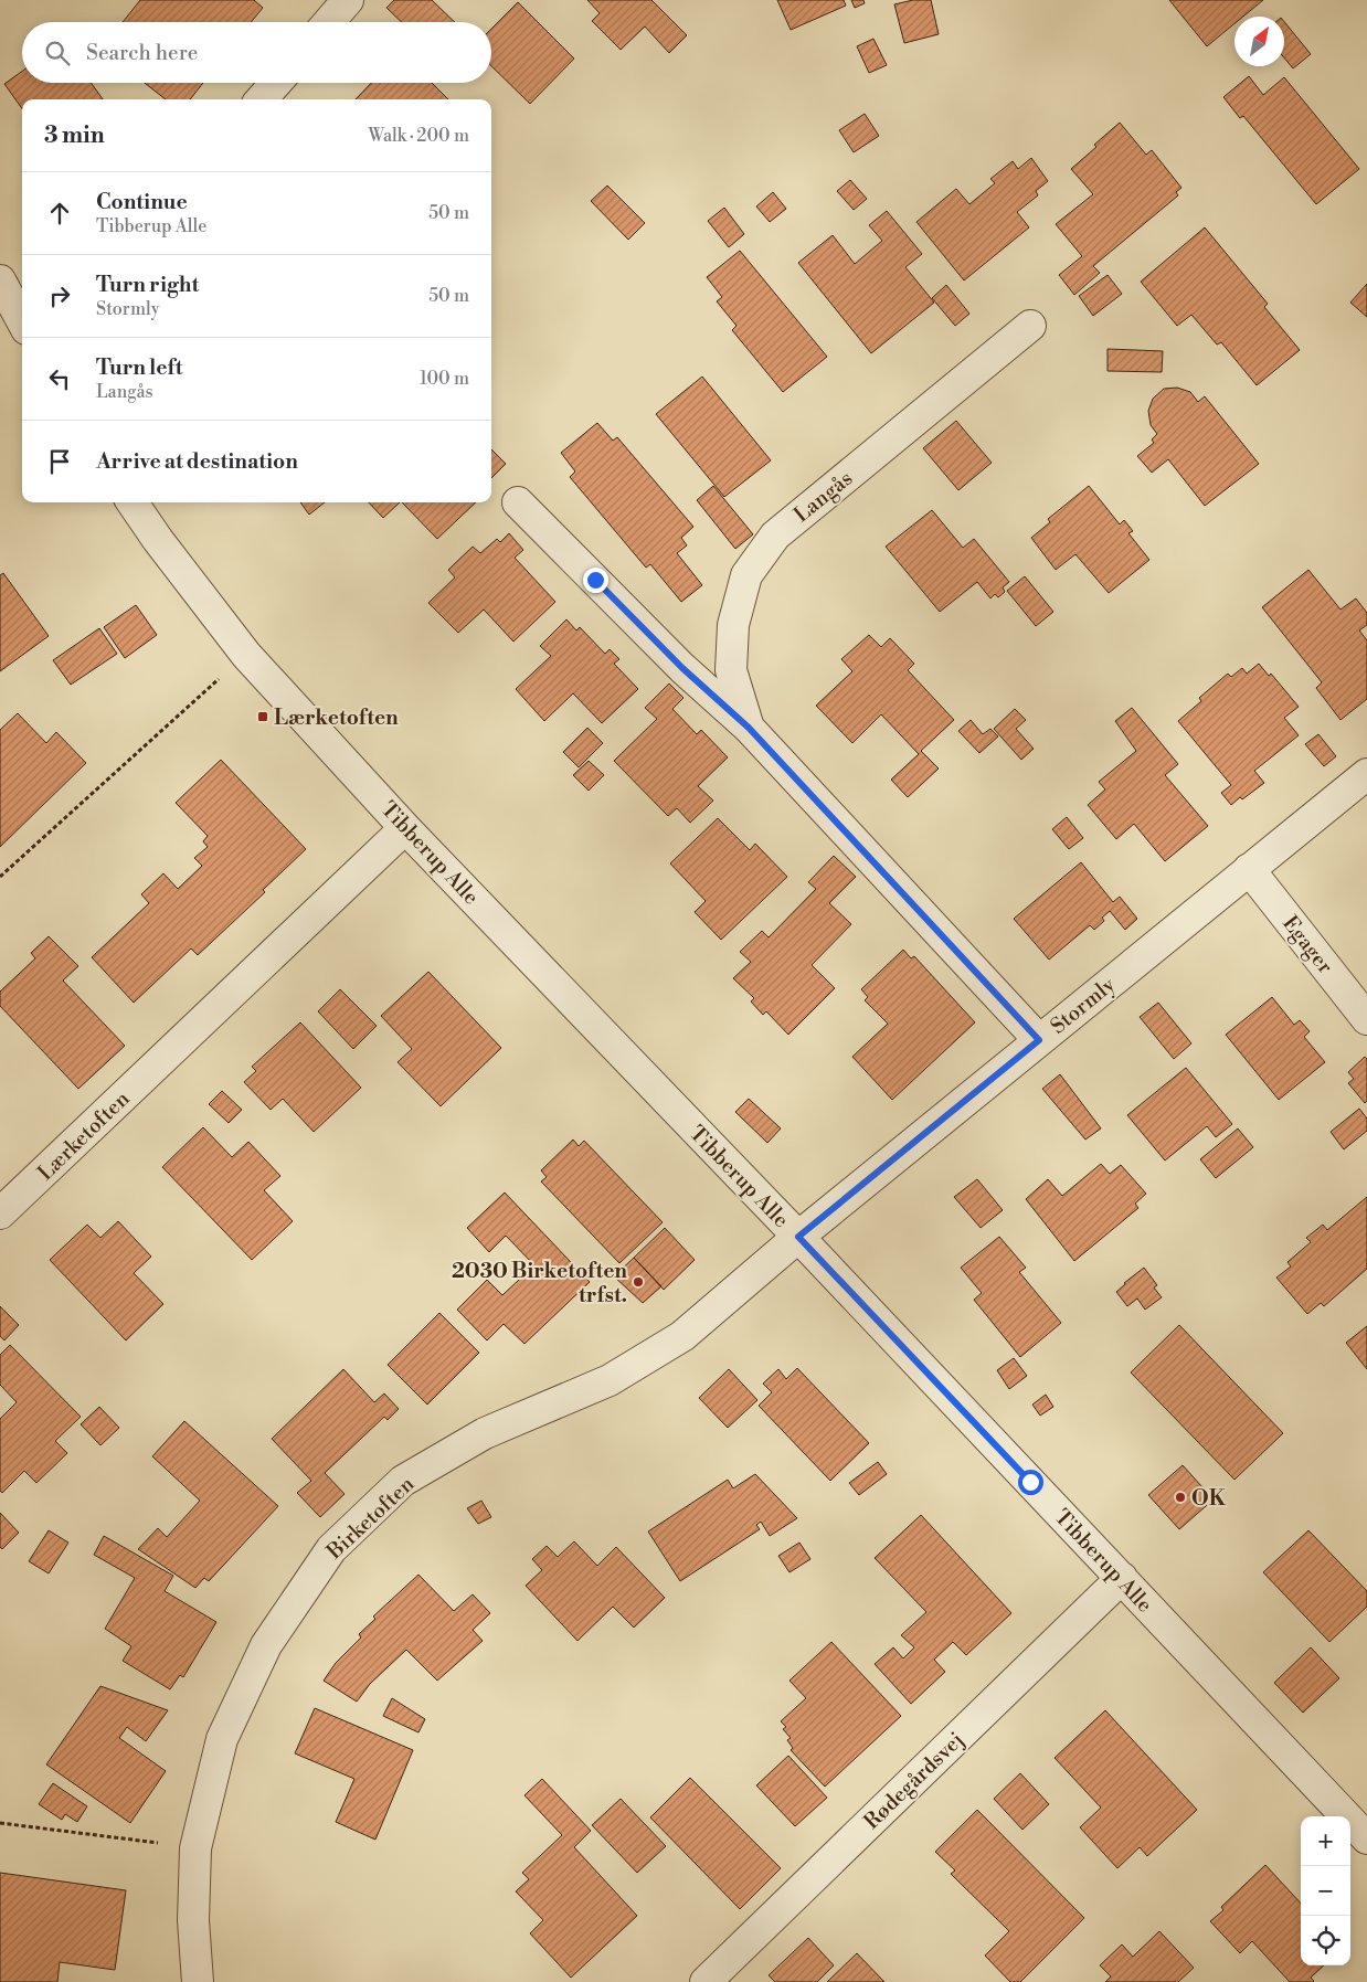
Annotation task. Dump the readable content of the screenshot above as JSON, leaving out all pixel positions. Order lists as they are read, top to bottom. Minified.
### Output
{"streets":{"street":["Langås","Tibberup Alle","Egager","Stormly","Lærketoften","Birketoften","Rødegårdsvej"]},"crossings":[["Langås","Stormly"],["Tibberup Alle","Stormly"],["Tibberup Alle","Lærketoften"],["Tibberup Alle","Birketoften"],["Tibberup Alle","Rødegårdsvej"],["Egager","Stormly"],["Stormly","Birketoften"]],"places":{"transit":["Lærketoften"],"other":["2030 Birketoften trfst.","OK"]},"north":"top right","page":{"search":"Search here","heading":["3 min","Walk · 200 m"],"list":[["Continue","Tibberup Alle","50 m"],["Turn right","Stormly","50 m"],["Turn left","Langås","100 m"],"Arrive at destination"],"map_buttons":["+","−"]}}
